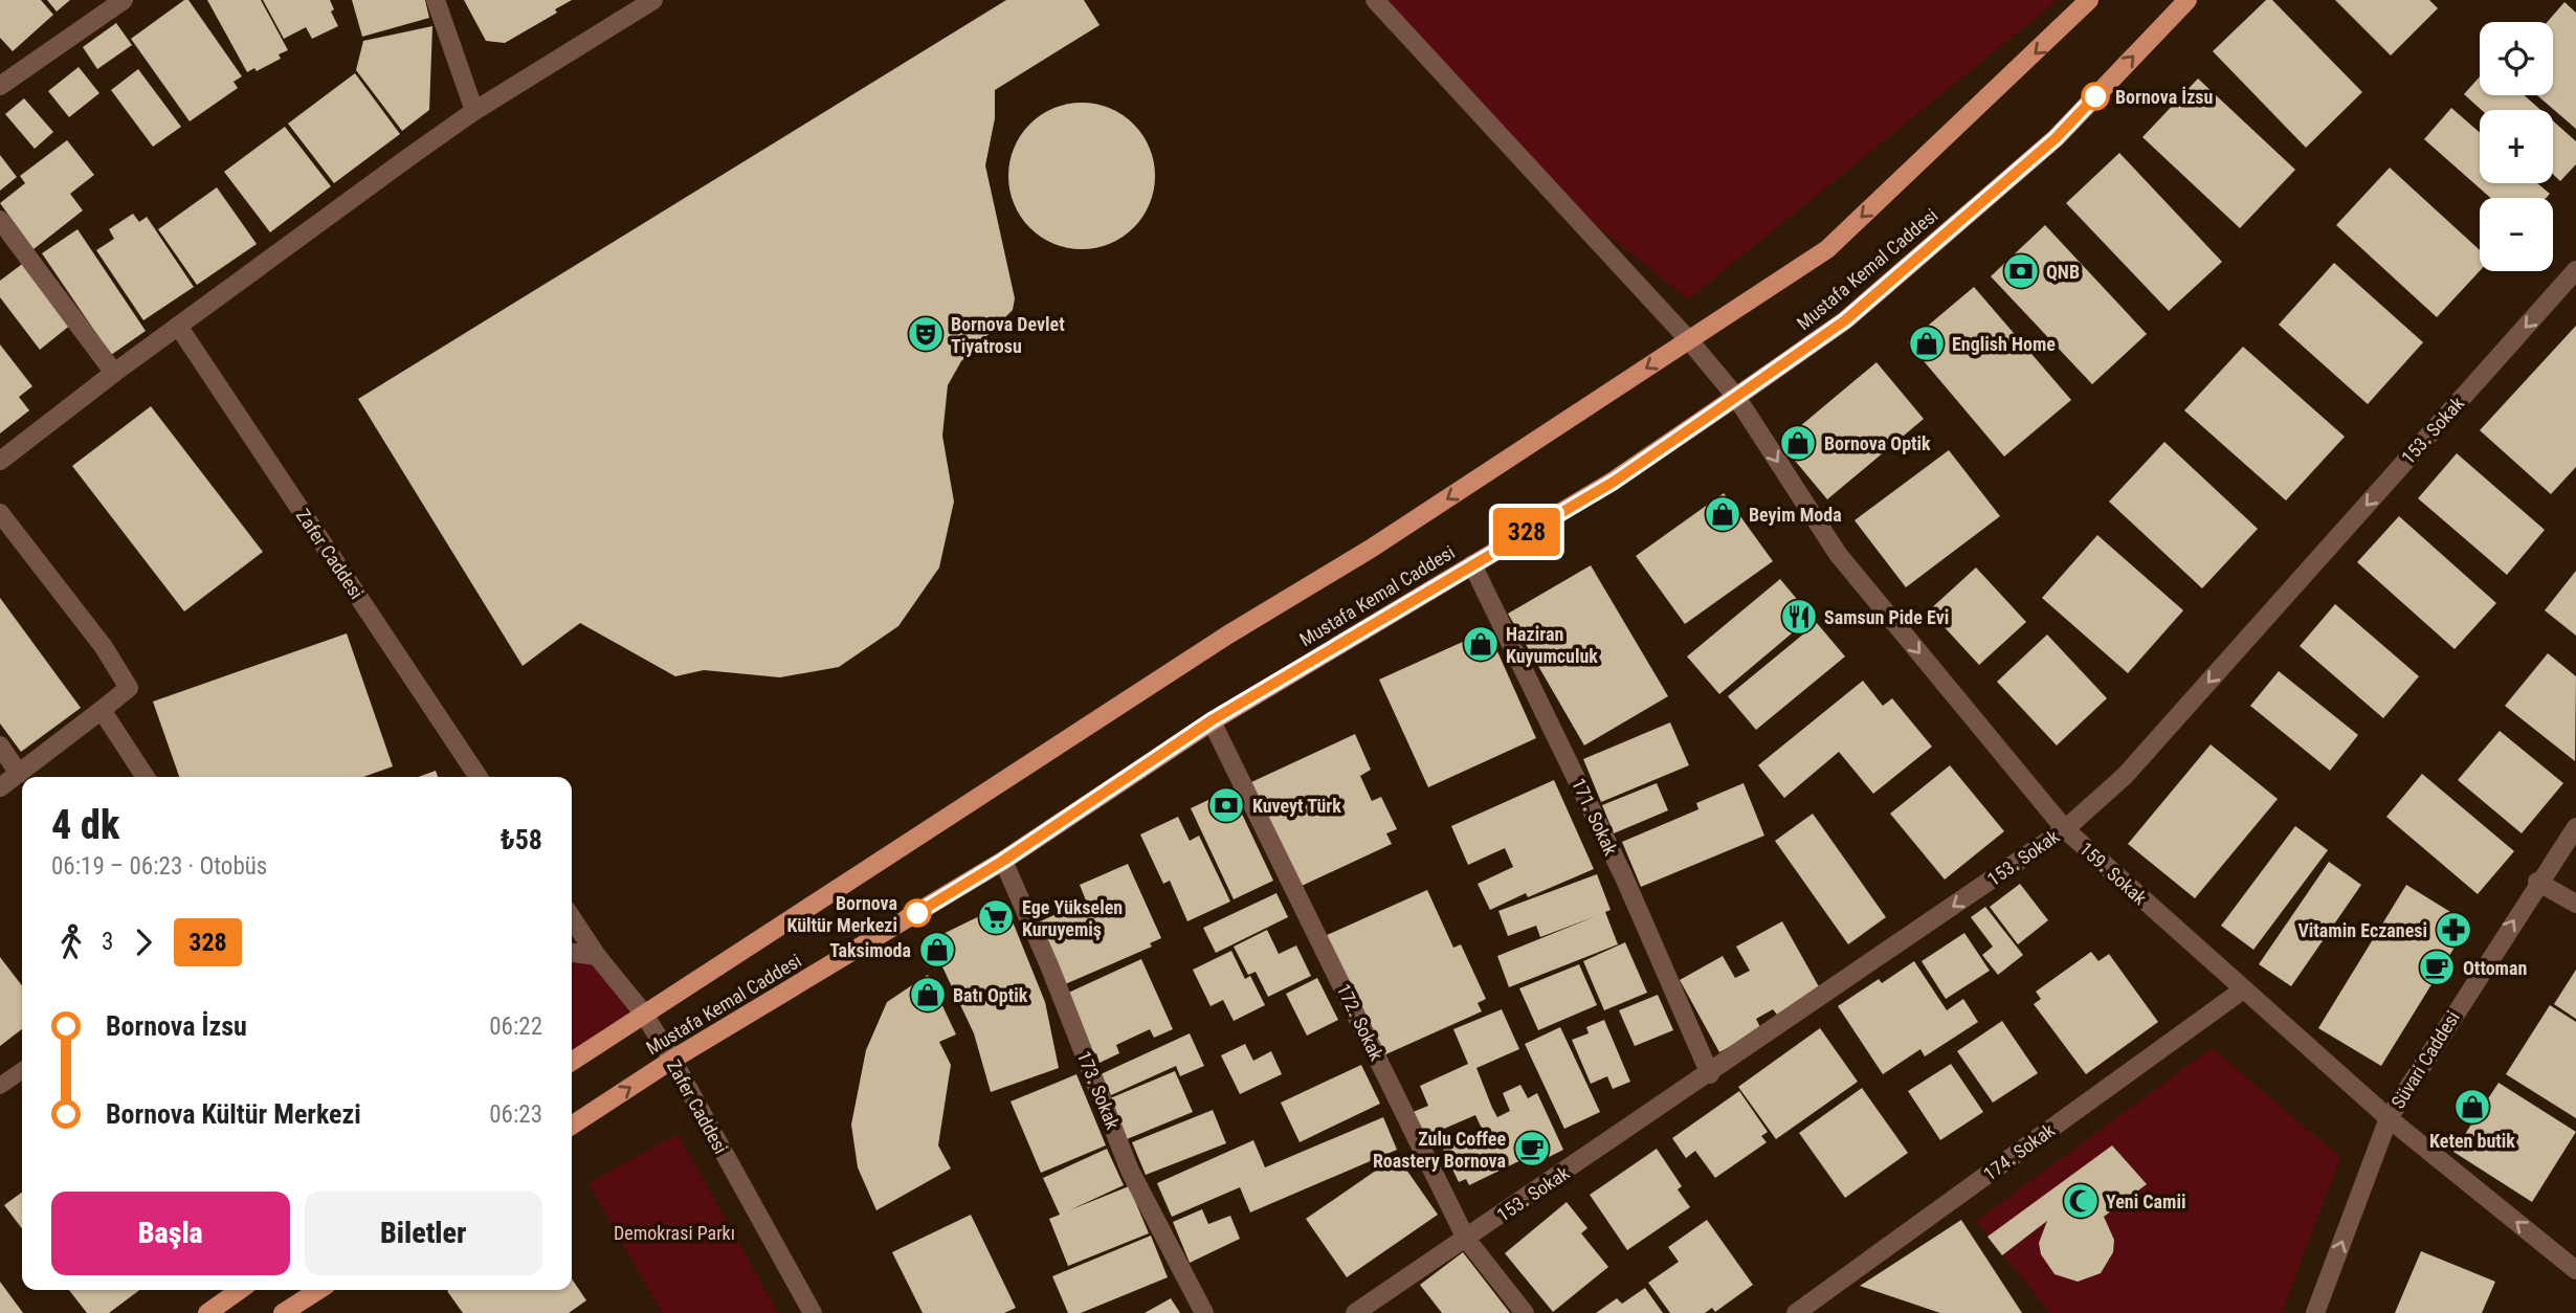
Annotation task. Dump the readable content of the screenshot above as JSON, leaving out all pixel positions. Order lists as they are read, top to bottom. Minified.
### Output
{"streets":{"main road":["Mustafa Kemal Caddesi"],"street":["153. Sokak","Zafer Caddesi","171. Sokak","159. Sokak","172. Sokak","Süvari Caddesi","173. Sokak","174. Sokak"]},"crossings":[["Mustafa Kemal Caddesi","Zafer Caddesi"],["Mustafa Kemal Caddesi","171. Sokak"],["Mustafa Kemal Caddesi","159. Sokak"],["Mustafa Kemal Caddesi","172. Sokak"],["Mustafa Kemal Caddesi","173. Sokak"],["153. Sokak","171. Sokak"],["153. Sokak","159. Sokak"],["153. Sokak","172. Sokak"],["159. Sokak","Süvari Caddesi"],["159. Sokak","174. Sokak"]],"one_way":["153. Sokak","Süvari Caddesi"],"parks":["Demokrasi Parkı"],"places":{"other":["Bornova İzsu","Bornova Kültür Merkezi"],"bank":["QNB","Kuveyt Türk"],"theatre":["Bornova Devlet Tiyatrosu"],"shop":["English Home","Bornova Optik","Beyim Moda","Haziran Kuyumculuk","Taksimoda","Batı Optik","Keten butik"],"restaurant":["Samsun Pide Evi"],"supermarket":["Ege Yükselen Kuruyemiş"],"pharmacy":["Vitamin Eczanesi"],"cafe":["Ottoman","Zulu Coffee Roastery Bornova"],"mosque":["Yeni Camii"]},"lines":["bus line 328"],"page":{"on_map":"328","map_buttons":["+","−"],"heading":["4 dk","06:19 – 06:23 · Otobüs","₺58"],"legs":["3","328"],"list":[{"name":"Bornova İzsu","value":"06:22"},{"name":"Bornova Kültür Merkezi","value":"06:23"}],"buttons":["Başla","Biletler"]}}
